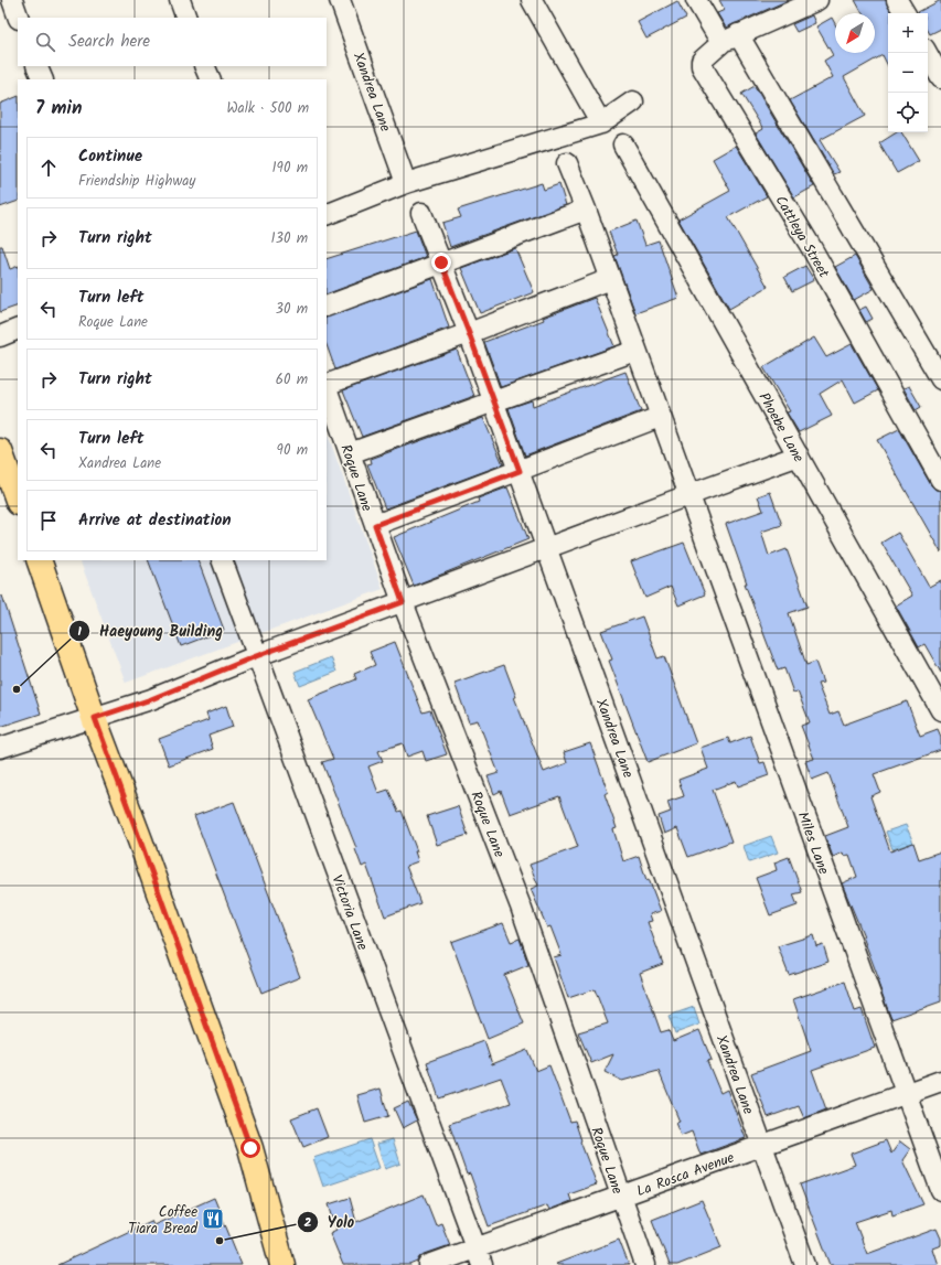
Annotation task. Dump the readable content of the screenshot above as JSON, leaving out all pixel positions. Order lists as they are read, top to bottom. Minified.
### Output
{"streets":{"street":["Xandrea Lane","Cattleya Street","Phoebe Lane","Roque Lane","Miles Lane","Victoria Lane","La Rosca Avenue"]},"crossings":[["Xandrea Lane","La Rosca Avenue"],["Roque Lane","La Rosca Avenue"],["Miles Lane","La Rosca Avenue"],["Victoria Lane","La Rosca Avenue"]],"places":{"other":["Haeyoung Building","Yolo"],"restaurant":["Coffee Tiara Bread"]},"north":"bottom left","page":{"map_buttons":["+","−"],"search":"Search here","heading":["7 min","Walk · 500 m"],"list":[["Continue","Friendship Highway","190 m"],["Turn right","130 m"],["Turn left","Roque Lane","30 m"],["Turn right","60 m"],["Turn left","Xandrea Lane","90 m"],"Arrive at destination"]}}
